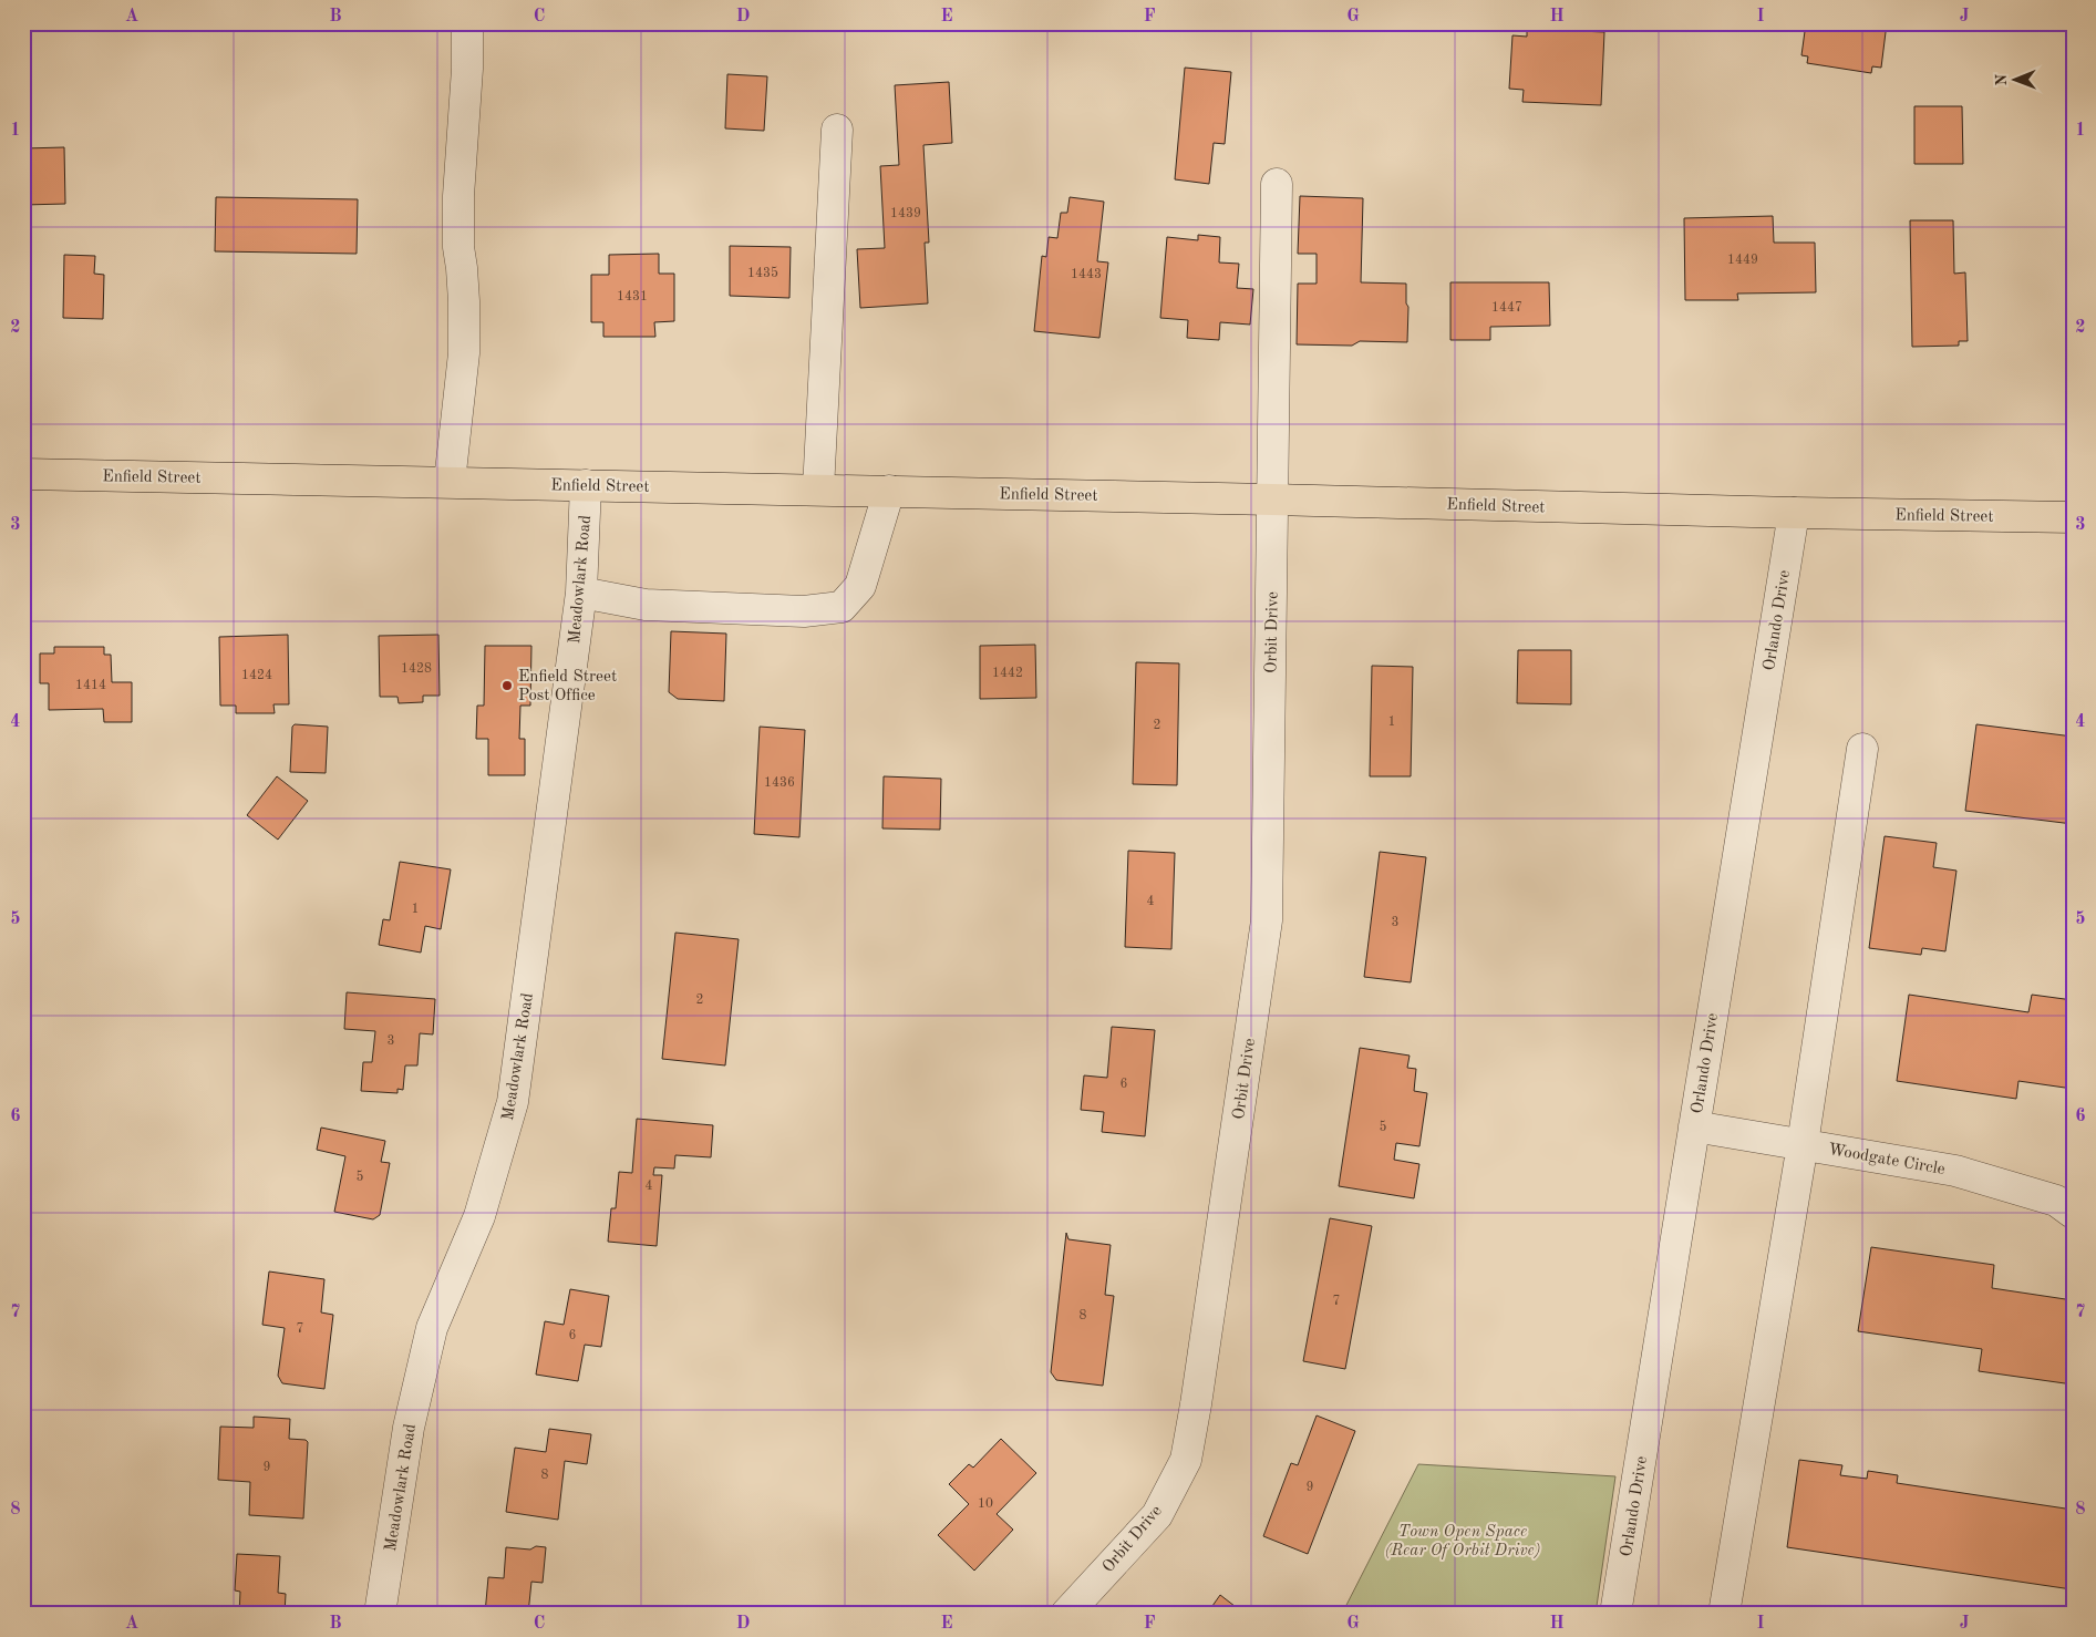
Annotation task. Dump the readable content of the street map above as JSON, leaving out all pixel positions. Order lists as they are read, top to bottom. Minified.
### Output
{"streets":{"main road":["Enfield Street"],"street":["Meadowlark Road","Orlando Drive","Orbit Drive","Woodgate Circle"]},"crossings":[["Enfield Street","Meadowlark Road"],["Enfield Street","Orlando Drive"],["Enfield Street","Orbit Drive"],["Orlando Drive","Woodgate Circle"]],"parks":["Town Open Space (Rear Of Orbit Drive)"],"places":["Enfield Street Post Office"],"house_numbers":["1439","1449","1435","1443","1431","1447","1428","1442","1424","1414","1","2","1436","4","1","3","2","3","6","5","5","4","7","8","7","6","9","8","9","10"],"north":"left","grid":{"columns":["A","B","C","D","E","F","G","H","I","J"],"rows":["1","2","3","4","5","6","7","8"]}}
